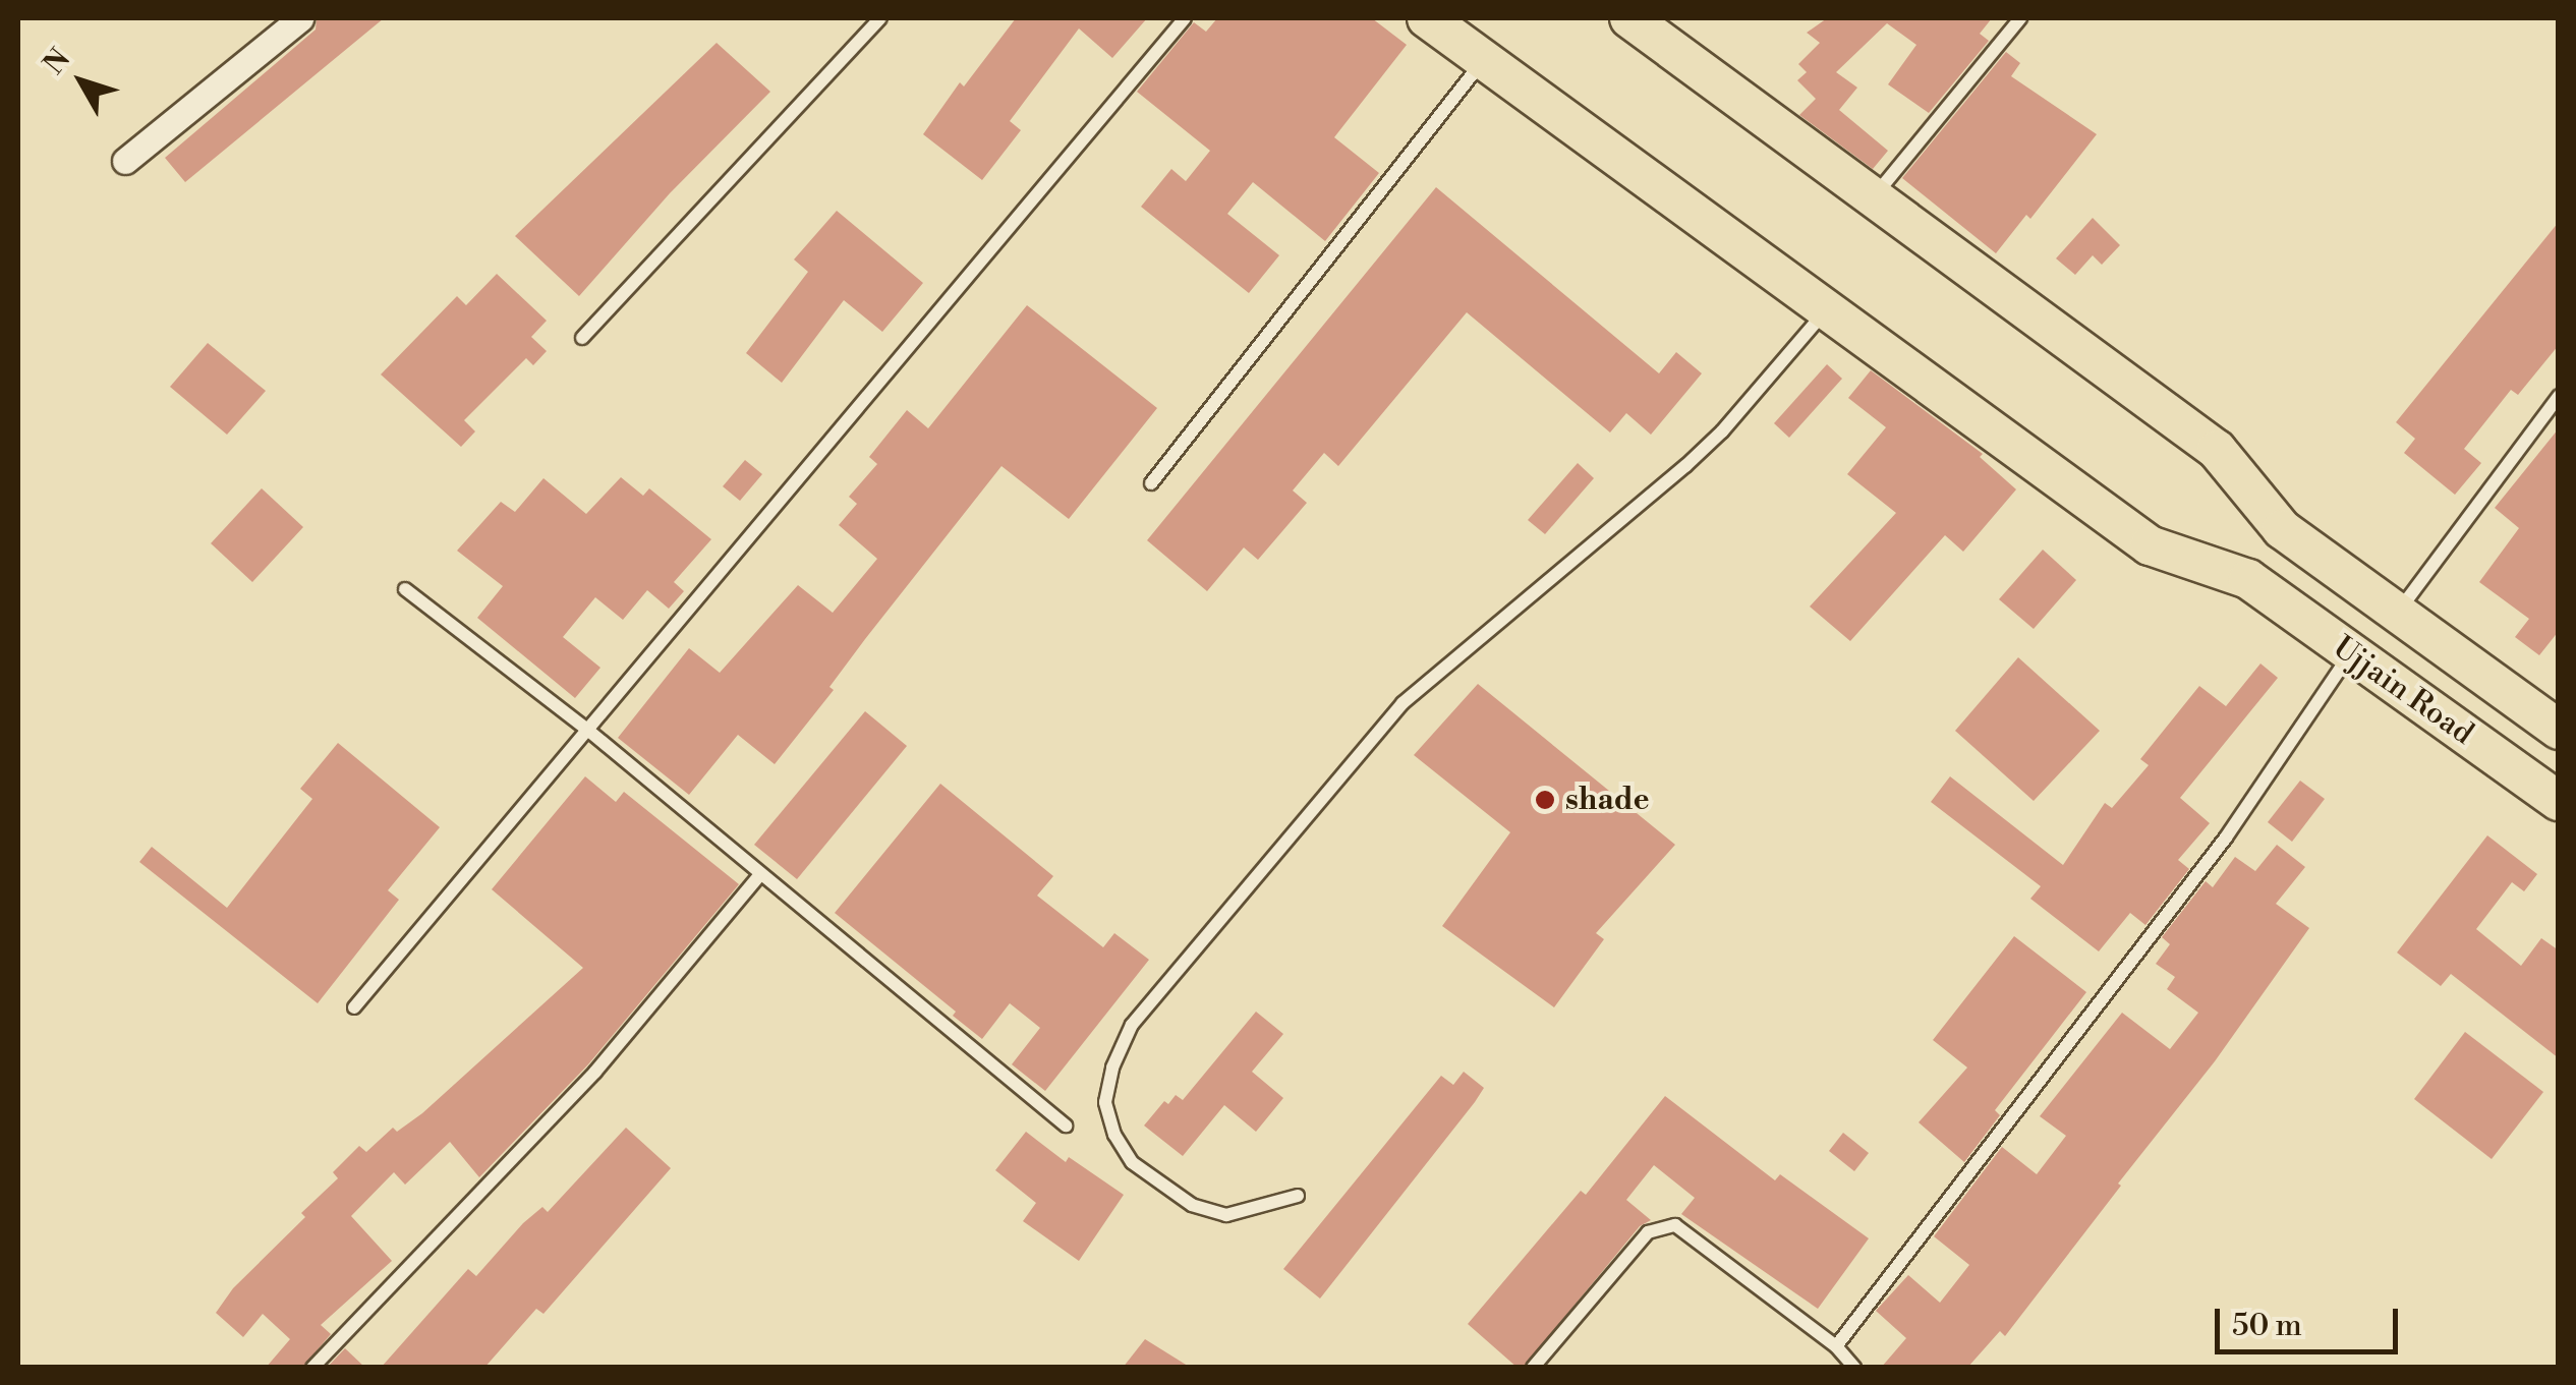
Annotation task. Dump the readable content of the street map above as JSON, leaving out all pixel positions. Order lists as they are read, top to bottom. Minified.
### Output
{"streets":{"main road":["Ujjain Road"]},"places":["shade"],"scale_bar":"50 m","north":"top left"}
